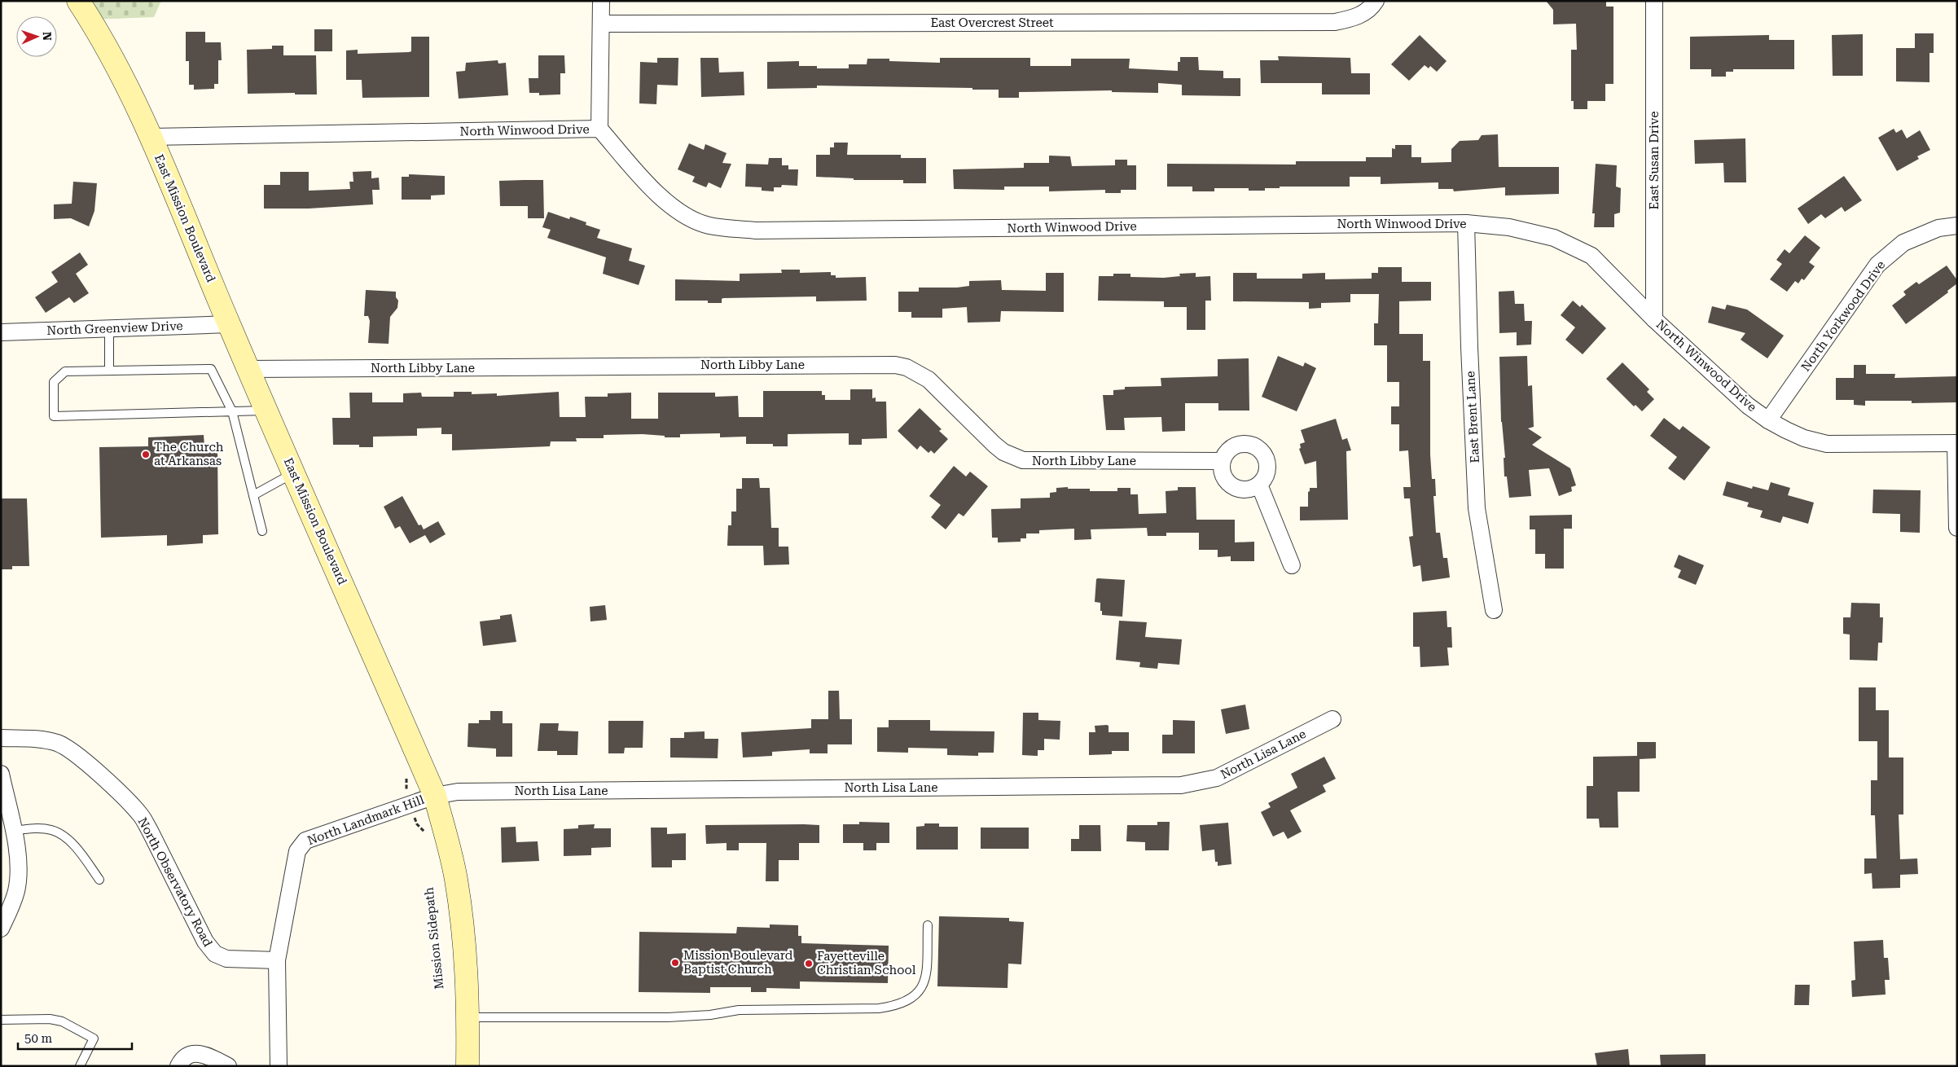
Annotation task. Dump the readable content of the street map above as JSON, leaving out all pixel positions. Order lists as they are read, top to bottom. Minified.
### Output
{"streets":{"main road":["East Mission Boulevard"],"street":["East Overcrest Street","North Winwood Drive","East Susan Drive","North Yorkwood Drive","North Greenview Drive","North Libby Lane","East Brent Lane","North Lisa Lane","North Landmark Hill","North Observatory Road"]},"crossings":[["North Winwood Drive","East Susan Drive"],["North Winwood Drive","East Mission Boulevard"],["North Winwood Drive","North Yorkwood Drive"],["North Winwood Drive","East Brent Lane"],["East Mission Boulevard","North Greenview Drive"],["East Mission Boulevard","North Libby Lane"],["East Mission Boulevard","North Lisa Lane"],["East Mission Boulevard","North Landmark Hill"],["North Lisa Lane","North Landmark Hill"],["North Landmark Hill","North Observatory Road"]],"places":["The Church at Arkansas","Mission Boulevard Baptist Church","Fayetteville Christian School"],"scale_bar":"50 m","north":"right"}
